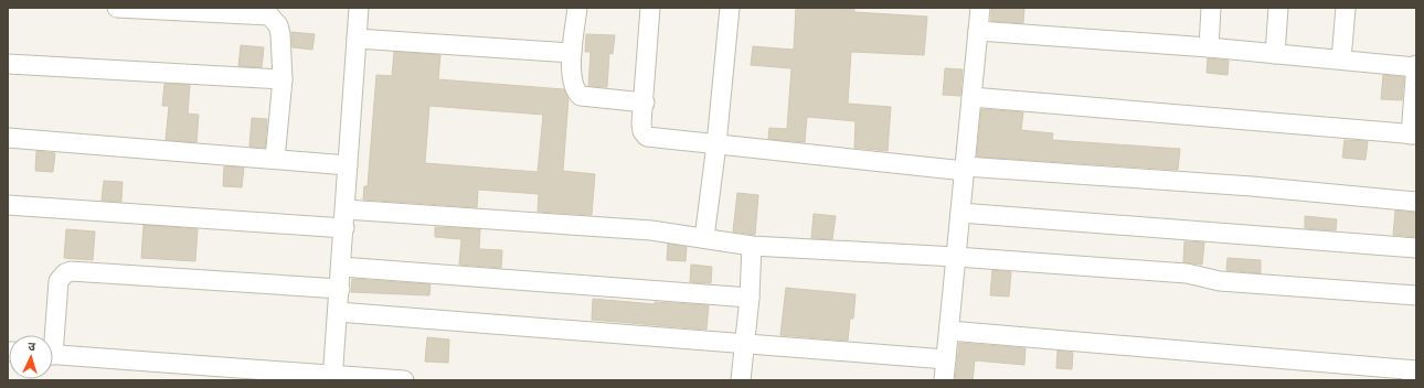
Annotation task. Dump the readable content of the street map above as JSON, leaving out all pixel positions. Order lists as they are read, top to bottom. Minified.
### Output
{"north":"top"}
